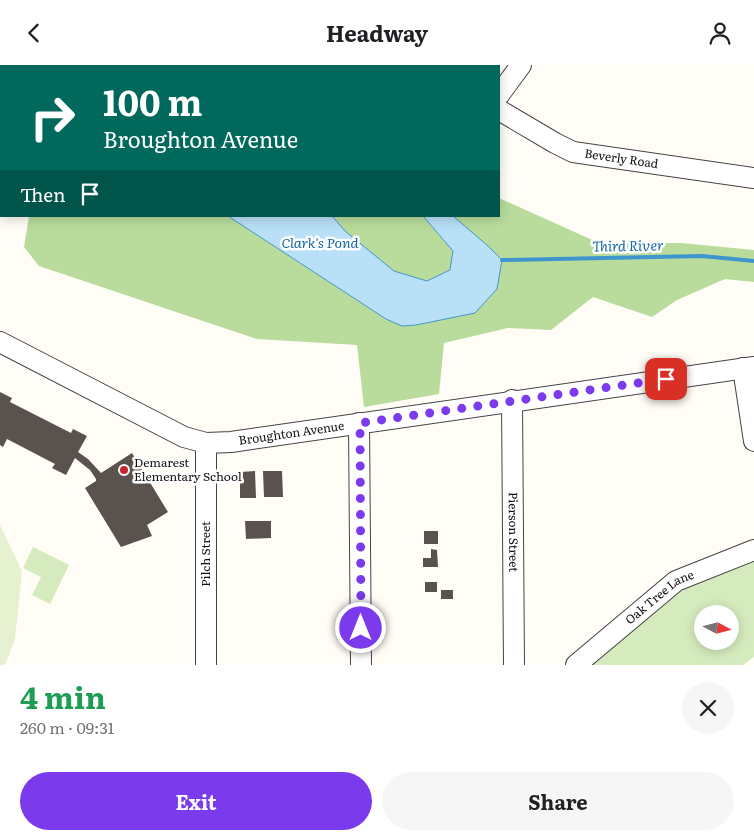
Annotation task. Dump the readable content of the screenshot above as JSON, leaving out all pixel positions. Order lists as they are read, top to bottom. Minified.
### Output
{"streets":{"street":["Beverly Road","Broughton Avenue","Pierson Street","Pilch Street","Oak Tree Lane"]},"crossings":[["Broughton Avenue","Pierson Street"],["Broughton Avenue","Pilch Street"]],"water":["Clark's Pond","Third River"],"places":["Demarest Elementary School"],"north":"right","page":{"header":"Headway","turn":["100 m","Broughton Avenue"],"then":"Then","heading":["4 min","260 m · 09:31"],"buttons":["Exit","Share"]}}
